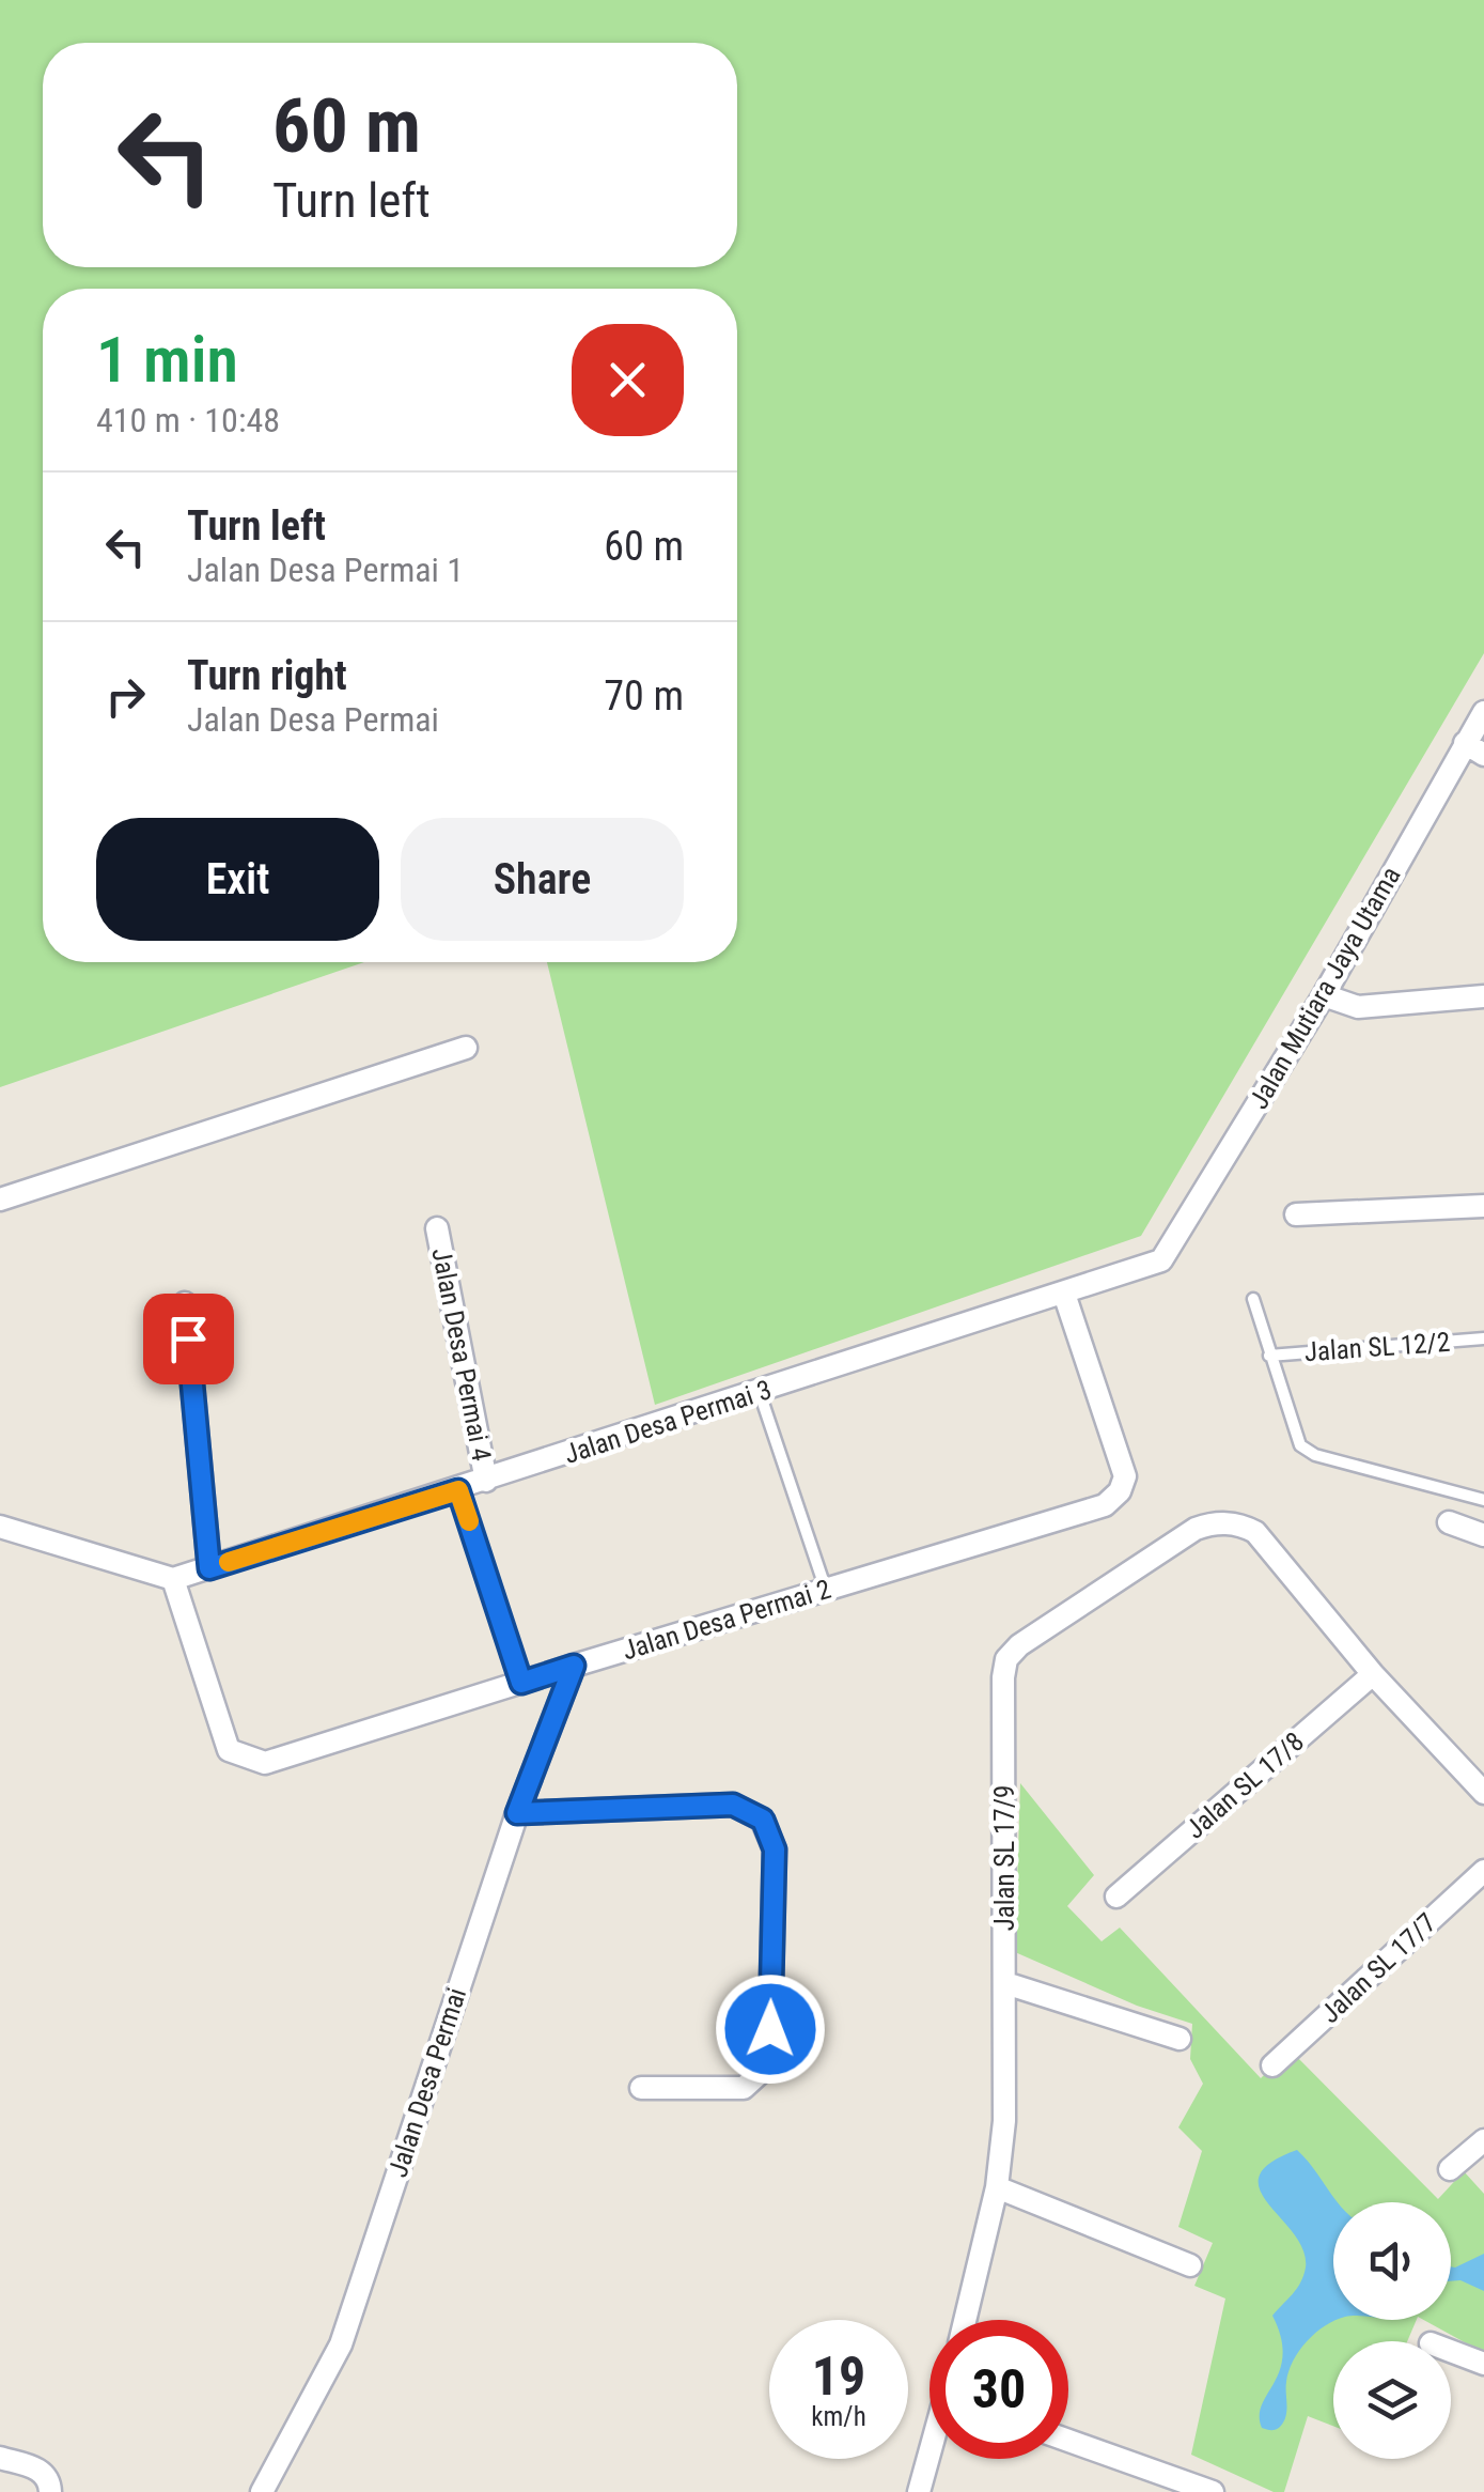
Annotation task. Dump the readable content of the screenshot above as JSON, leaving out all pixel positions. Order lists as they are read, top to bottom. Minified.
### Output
{"streets":{"street":["Jalan Mutiara Jaya Utama","Jalan Desa Permai 4","Jalan Desa Permai 3","Jalan Desa Permai 2","Jalan SL 17/8","Jalan SL 17/9","Jalan SL 17/7","Jalan Desa Permai"],"lane":["Jalan SL 12/2"]},"crossings":[["Jalan Mutiara Jaya Utama","Jalan Desa Permai 3"],["Jalan Desa Permai 4","Jalan Desa Permai 3"],["Jalan Desa Permai 3","Jalan Desa Permai 2"],["Jalan Desa Permai 2","Jalan Desa Permai"],["Jalan SL 17/8","Jalan SL 17/9"]],"page":{"turn":["60 m","Turn left"],"heading":["1 min","410 m · 10:48"],"list":[{"name":"Turn left","note":"Jalan Desa Permai 1","value":"60 m"},{"name":"Turn right","note":"Jalan Desa Permai","value":"70 m"}],"buttons":["Exit","Share"],"speed":"19 km/h","limit":"30"}}
